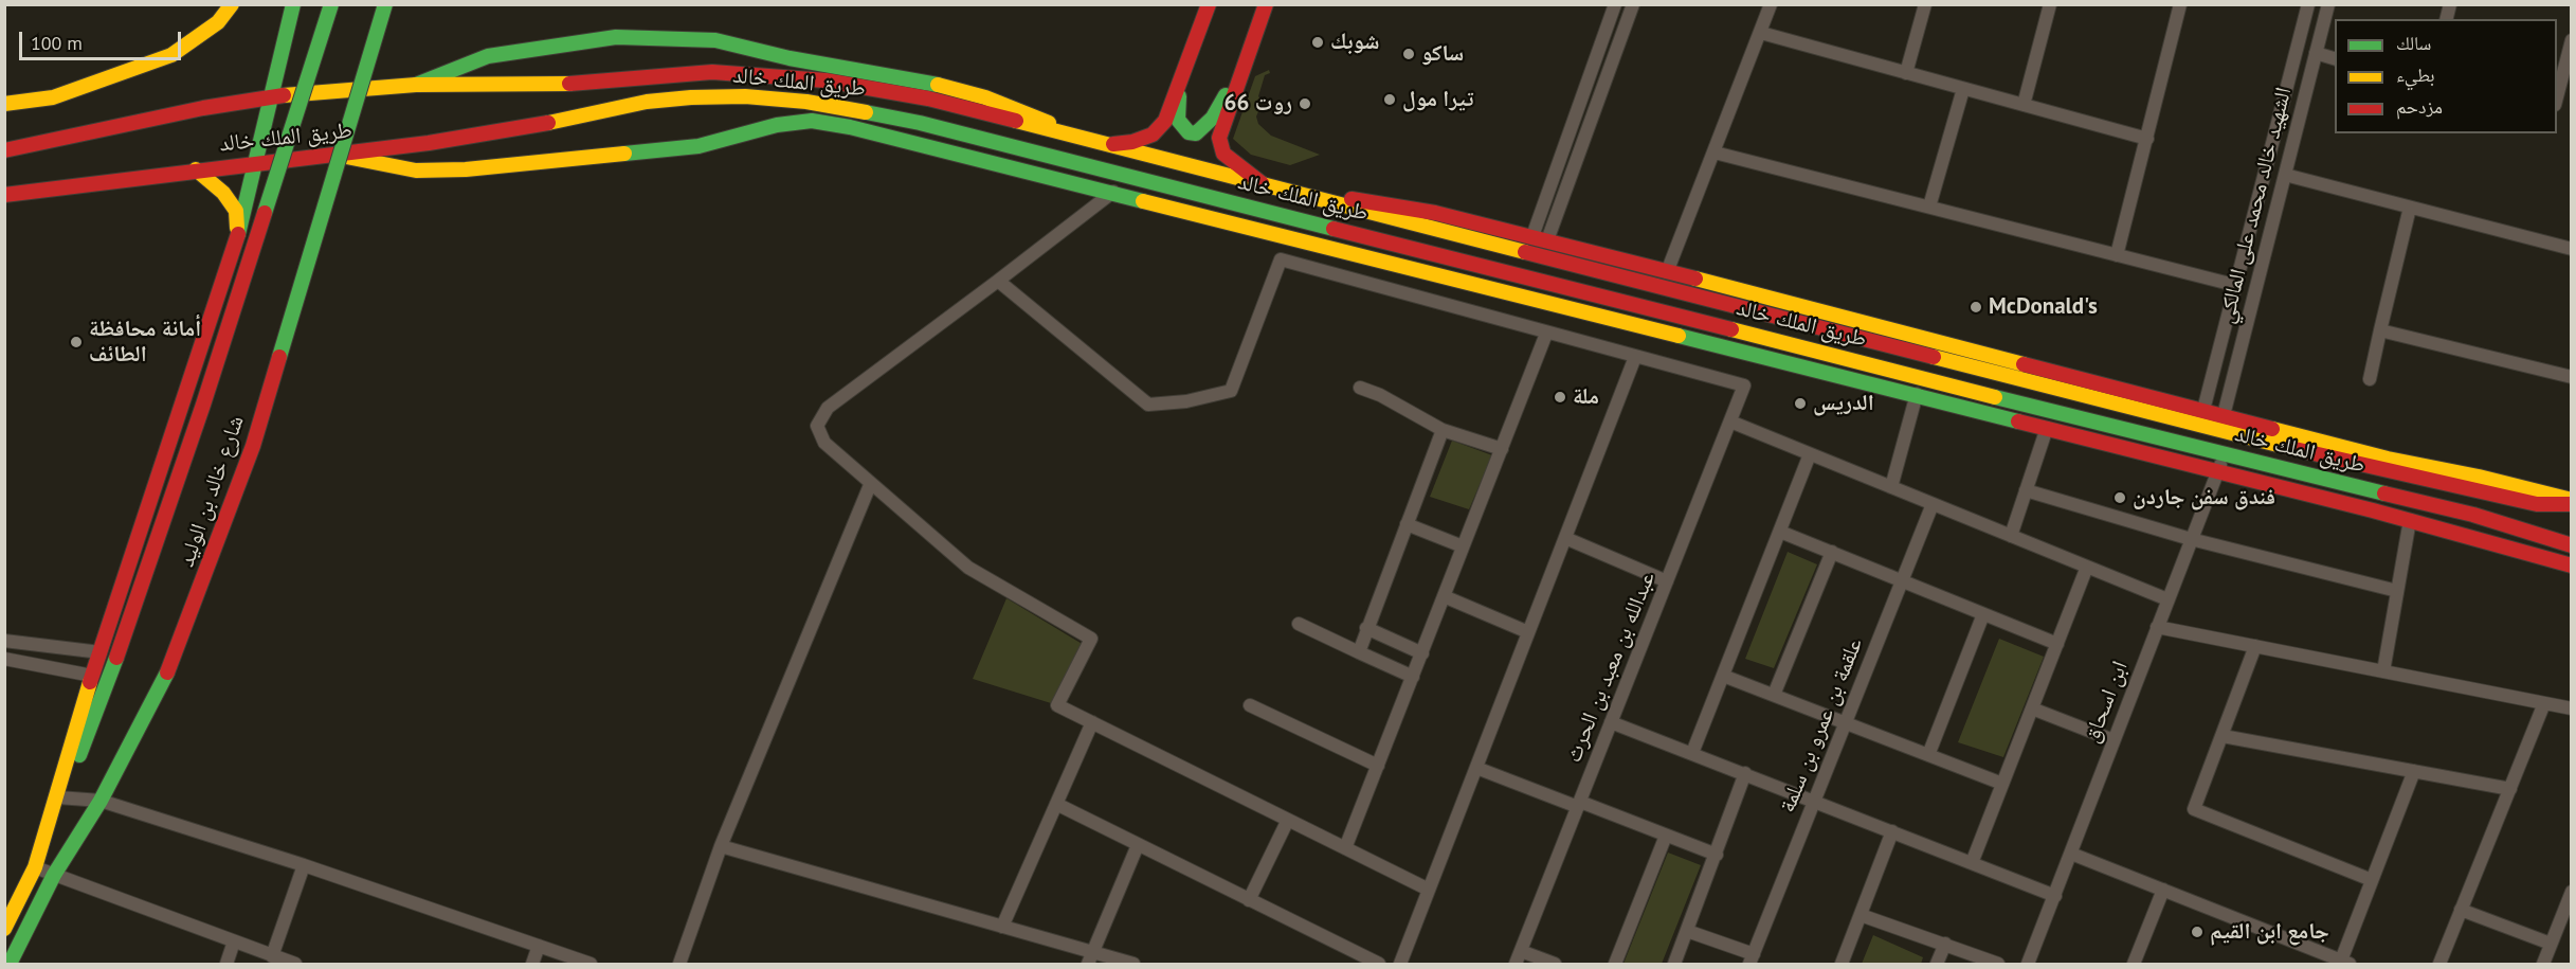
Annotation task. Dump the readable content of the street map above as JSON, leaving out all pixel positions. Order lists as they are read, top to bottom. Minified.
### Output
{"streets":{"main road":["طريق الملك خالد","شارع خالد بن الوليد"],"street":["الشهيد خالد محمد على المالكي","عبدالله بن معبد بن الحرث","ابن اسحاق","علقمة بن عمرو بن سلمة"]},"crossings":[["طريق الملك خالد","ابن اسحاق"]],"places":["شوبك","ساكو","تيرا مول","روت 66","McDonald's","أمانة محافظة الطائف","ملة","الدريس","فندق سفن جاردن","جامع ابن القيم"],"legend":["سالك","بطيء","مزدحم"],"scale_bar":"100 m"}
